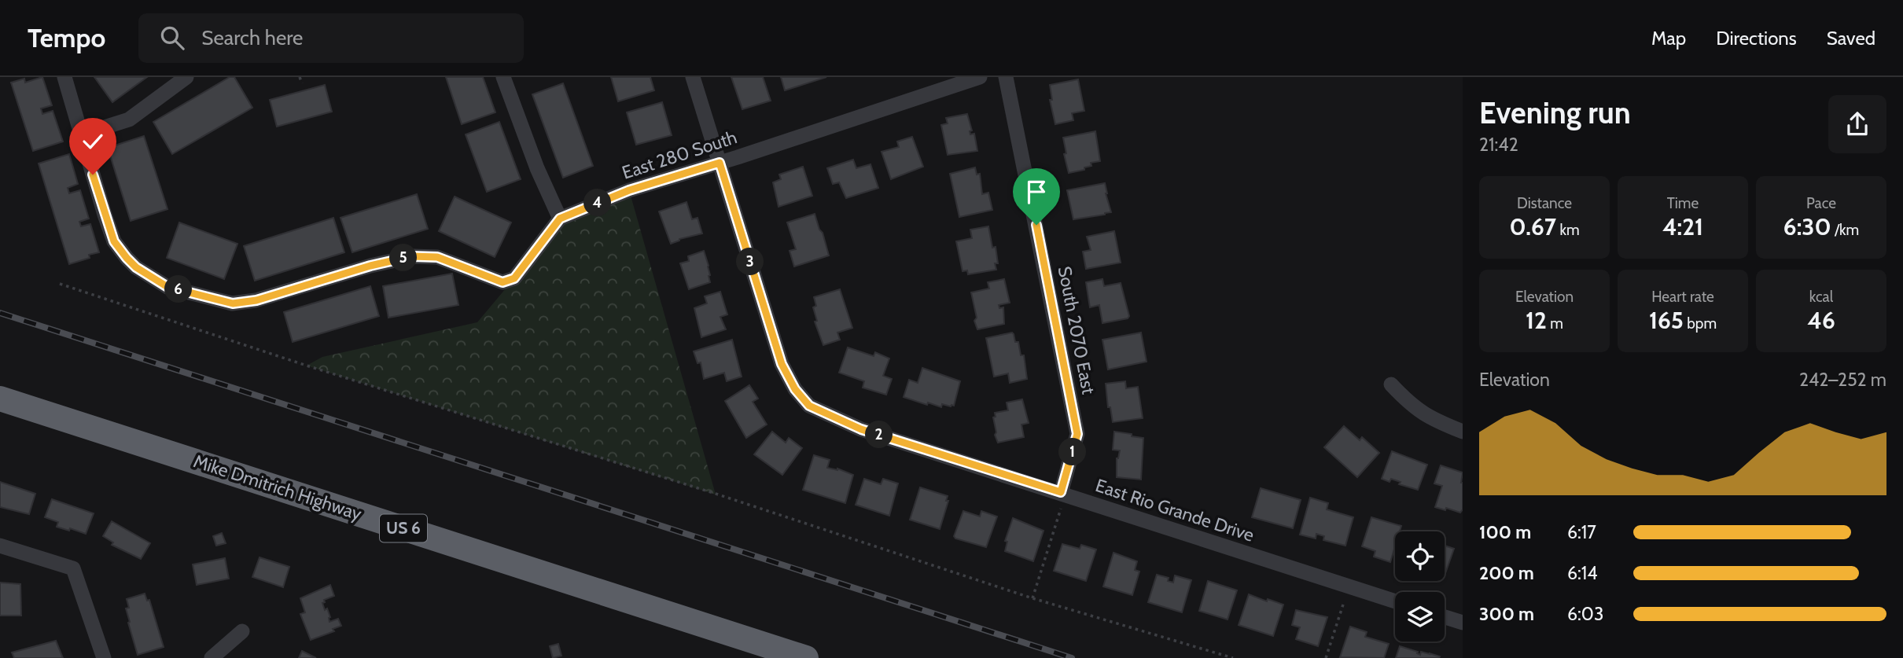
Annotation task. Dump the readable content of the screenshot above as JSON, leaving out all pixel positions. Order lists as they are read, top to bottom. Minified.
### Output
{"streets":{"highway":["Mike Dmitrich Highway","US 6"],"street":["East 280 South","South 2070 East","East Rio Grande Drive"]},"crossings":[["East 280 South","East Rio Grande Drive"],["South 2070 East","East Rio Grande Drive"]],"page":{"header":"Tempo","search":"Search here","nav":["Map","Directions","Saved"],"heading":["Evening run","21:42"],"stats":[["Distance","0.67 km"],["Time","4:21"],["Pace","6:30 /km"],["Elevation","12 m"],["Heart rate","165 bpm"],["kcal","46"]],"pins":["4","5","3","6","2","1"],"chart":["Elevation","242–252 m"],"list":[{"name":"100 m","note":"6:17"},{"name":"200 m","note":"6:14"},{"name":"300 m","note":"6:03"}]}}
